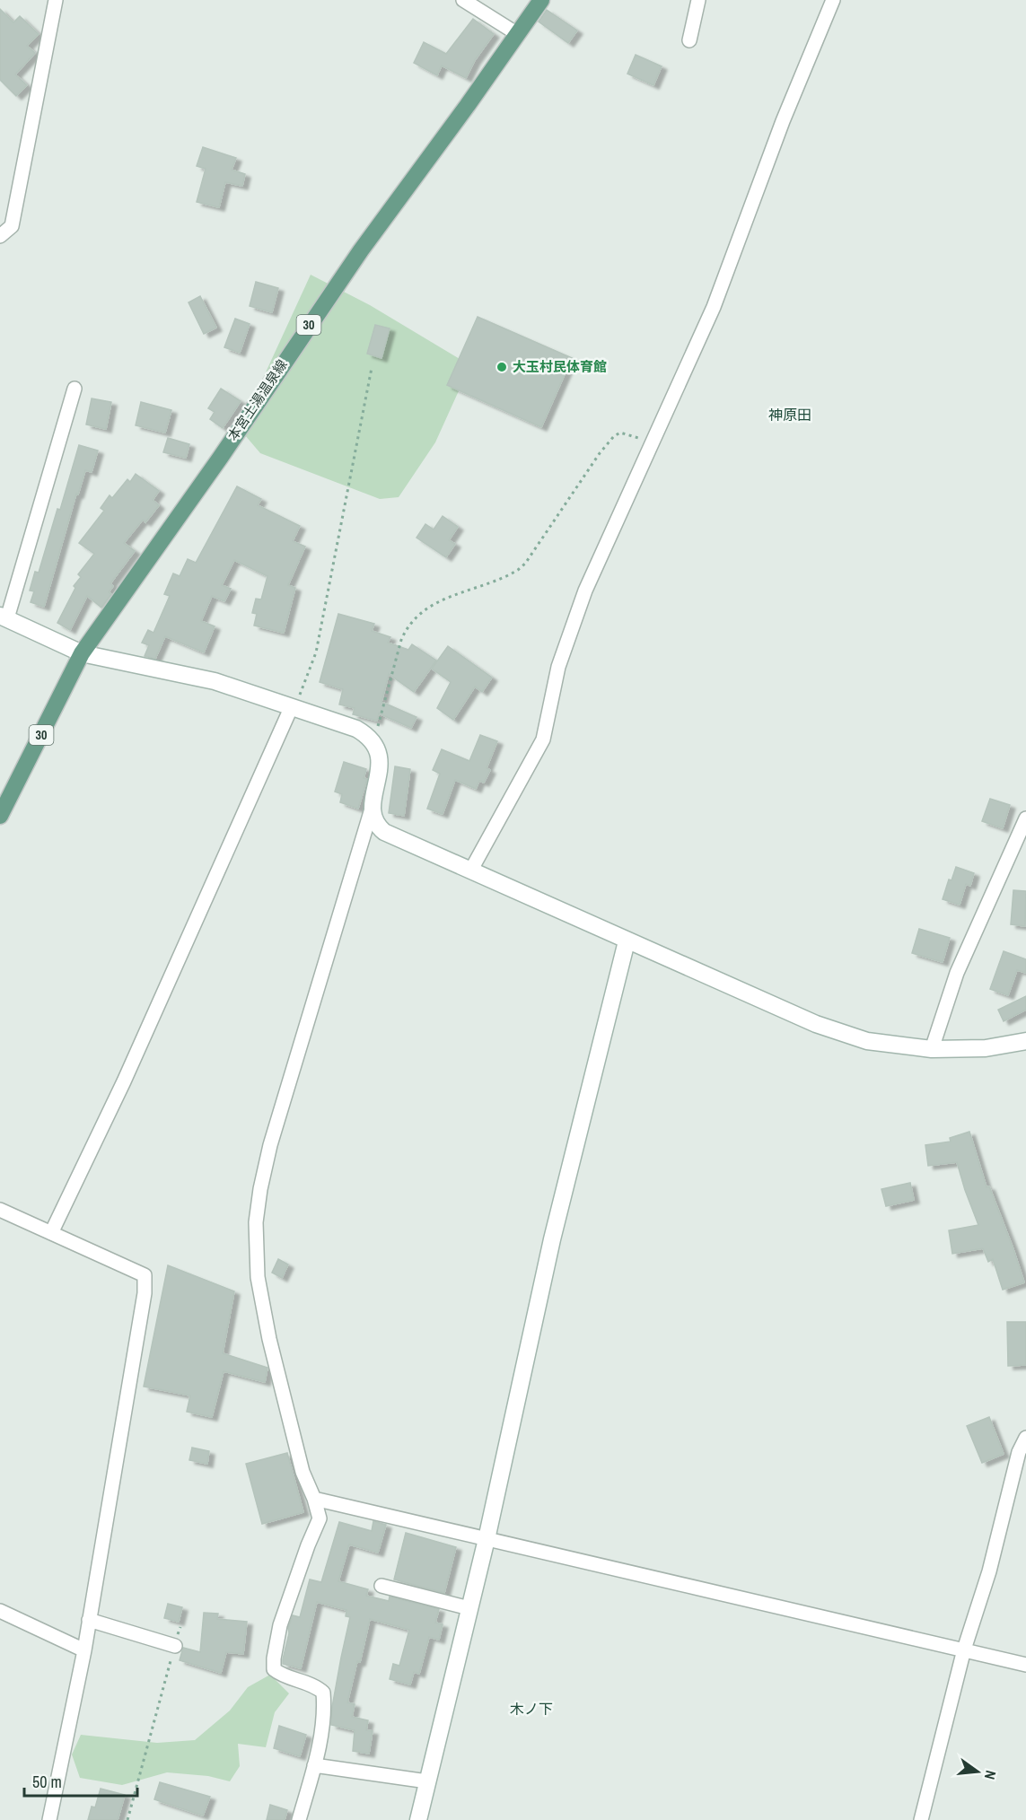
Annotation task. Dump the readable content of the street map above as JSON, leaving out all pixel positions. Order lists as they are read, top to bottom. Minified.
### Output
{"streets":{"main road":["30","本宮土湯温泉線"]},"districts":["神原田","木ノ下"],"places":["大玉村民体育館"],"scale_bar":"50 m","north":"right"}
